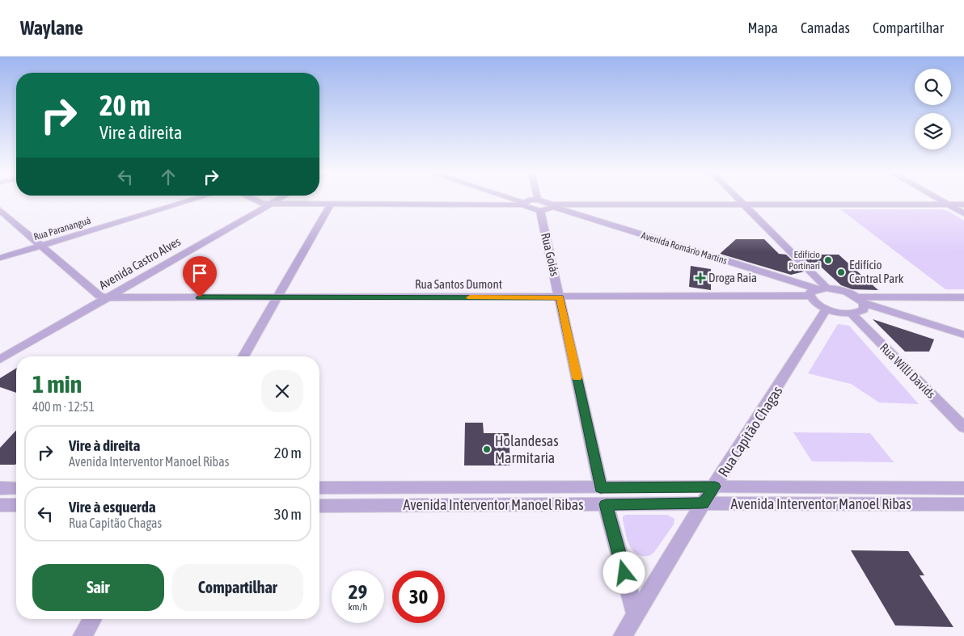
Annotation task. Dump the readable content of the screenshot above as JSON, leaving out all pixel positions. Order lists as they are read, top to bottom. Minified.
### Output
{"streets":{"street":["Rua Parananguá","Avenida Romário Martins","Rua Goiás","Avenida Castro Alves","Rua Santos Dumont","Rua Willi Davids","Rua Capitão Chagas","Avenida Interventor Manoel Ribas"]},"crossings":[["Avenida Romário Martins","Rua Goiás"],["Avenida Romário Martins","Rua Santos Dumont"],["Rua Goiás","Rua Santos Dumont"],["Rua Goiás","Avenida Interventor Manoel Ribas"],["Avenida Castro Alves","Rua Santos Dumont"],["Rua Capitão Chagas","Avenida Interventor Manoel Ribas"]],"places":{"other":["Edifício Portinari","Edifício Central Park","Holandesas Marmitaria"],"health":["Droga Raia"]},"page":{"header":"Waylane","nav":["Mapa","Camadas","Compartilhar"],"turn":["20 m","Vire à direita"],"heading":["1 min","400 m · 12:51"],"list":[{"name":"Vire à direita","note":"Avenida Interventor Manoel Ribas","value":"20 m"},{"name":"Vire à esquerda","note":"Rua Capitão Chagas","value":"30 m"}],"buttons":["Sair","Compartilhar"],"speed":"29 km/h","limit":"30"}}
